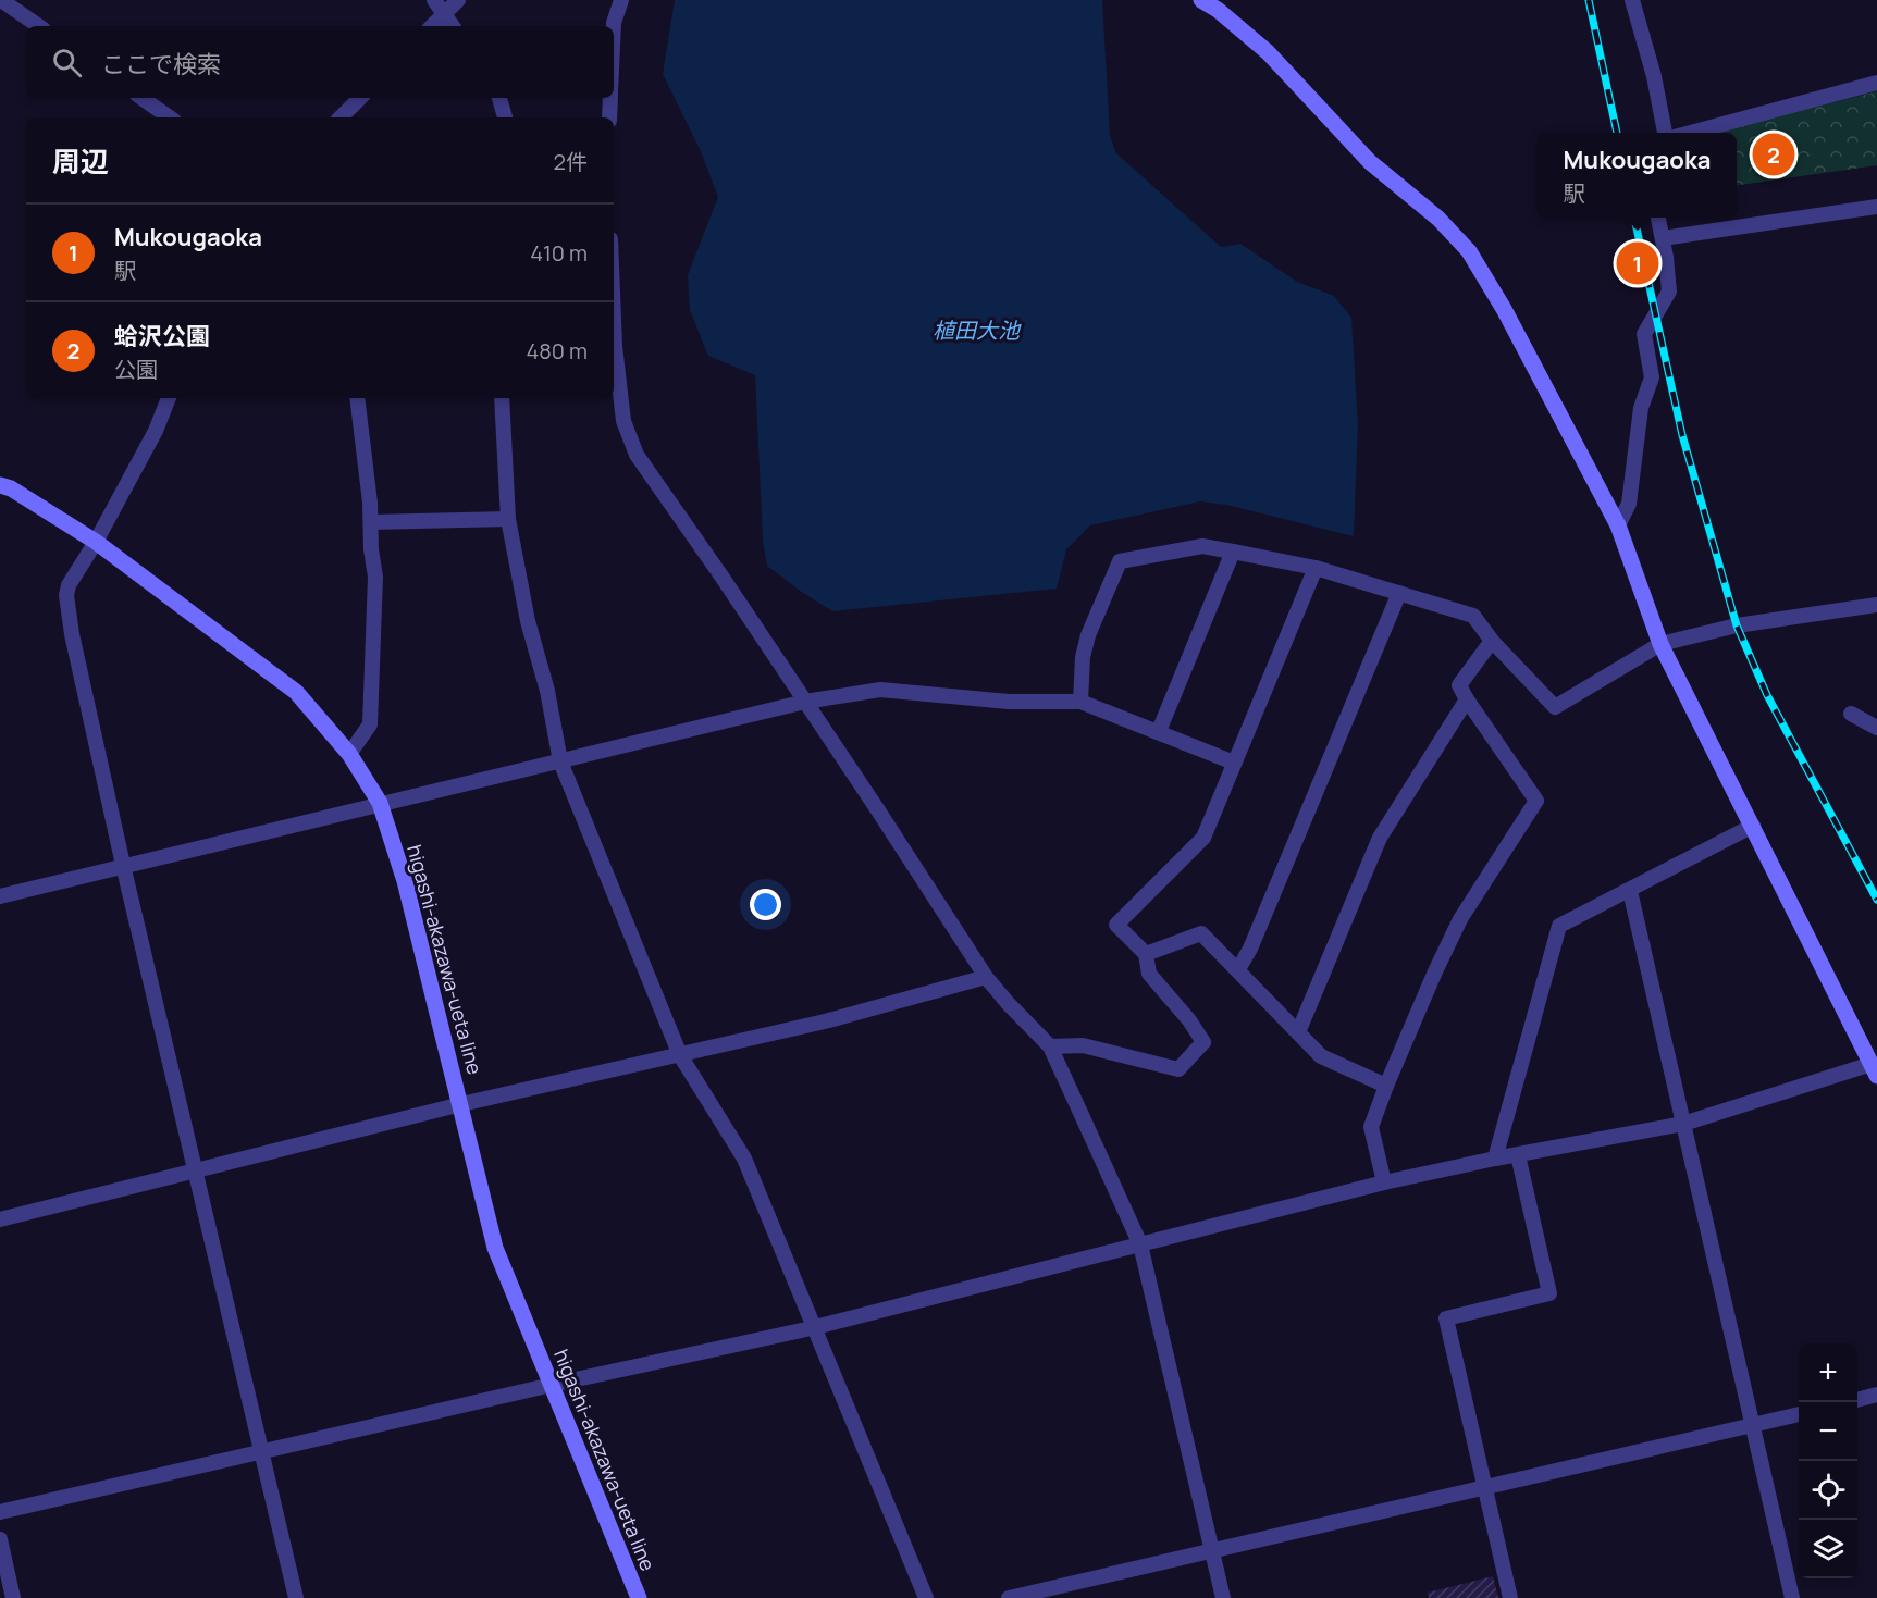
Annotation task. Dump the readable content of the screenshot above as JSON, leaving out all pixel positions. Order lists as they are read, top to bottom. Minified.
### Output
{"streets":{"main road":["higashi-akazawa-ueta line"]},"water":["植田大池"],"page":{"search":"ここで検索","heading":["周辺","2件"],"pins":["2","1"],"popup":["Mukougaoka","駅"],"list":[{"mark":"1","name":"Mukougaoka","note":"駅","value":"410 m"},{"mark":"2","name":"蛤沢公園","note":"公園","value":"480 m"}],"map_buttons":["+","−"]}}
